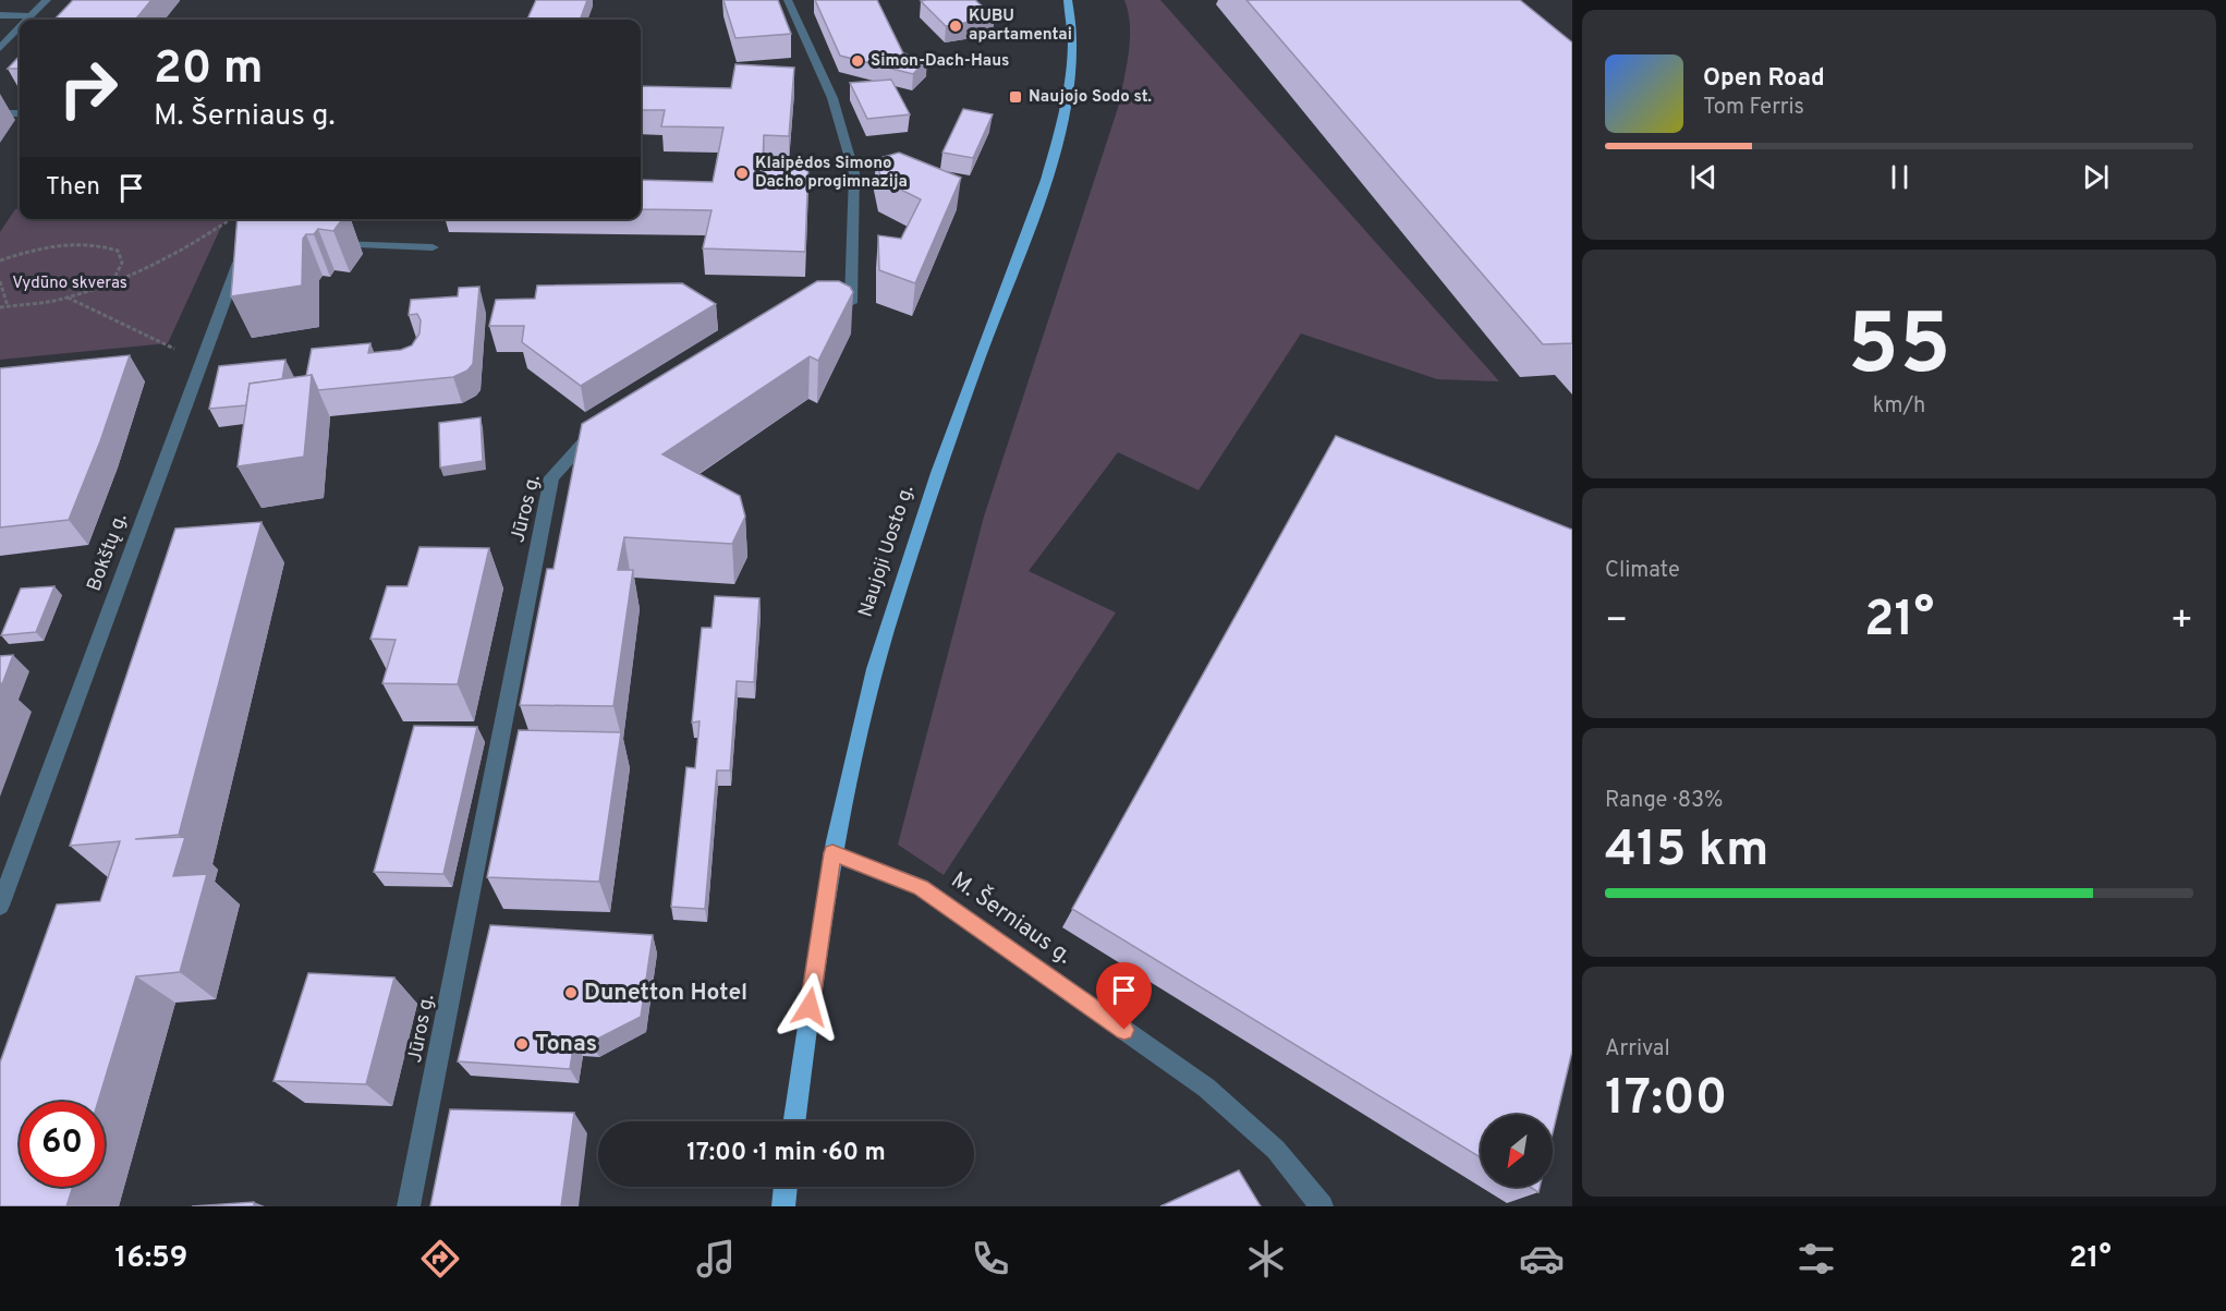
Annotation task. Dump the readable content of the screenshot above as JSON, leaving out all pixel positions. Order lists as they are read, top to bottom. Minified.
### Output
{"streets":{"main road":["Naujoji Uosto g."],"street":["Jūros g.","Bokštų g.","M. Šerniaus g."]},"crossings":[["Naujoji Uosto g.","M. Šerniaus g."]],"parks":["Vydūno skveras"],"places":{"other":["KUBU apartamentai","Simon-Dach-Haus","Klaipėdos Simono Dacho progimnazija","Dunetton Hotel","Tonas"],"transit":["Naujojo Sodo st."]},"north":"bottom left","page":{"turn":["20 m","M. Šerniaus g."],"song":["Open Road","Tom Ferris"],"then":"Then","tile":[["55","km/h"],"Climate",["Range · 83%","415 km"],["Arrival","17:00"]],"heat":["−","21°","+"],"limit":"60","trip":"17:00 · 1 min · 60 m","tabs":["16:59","21°"]}}
